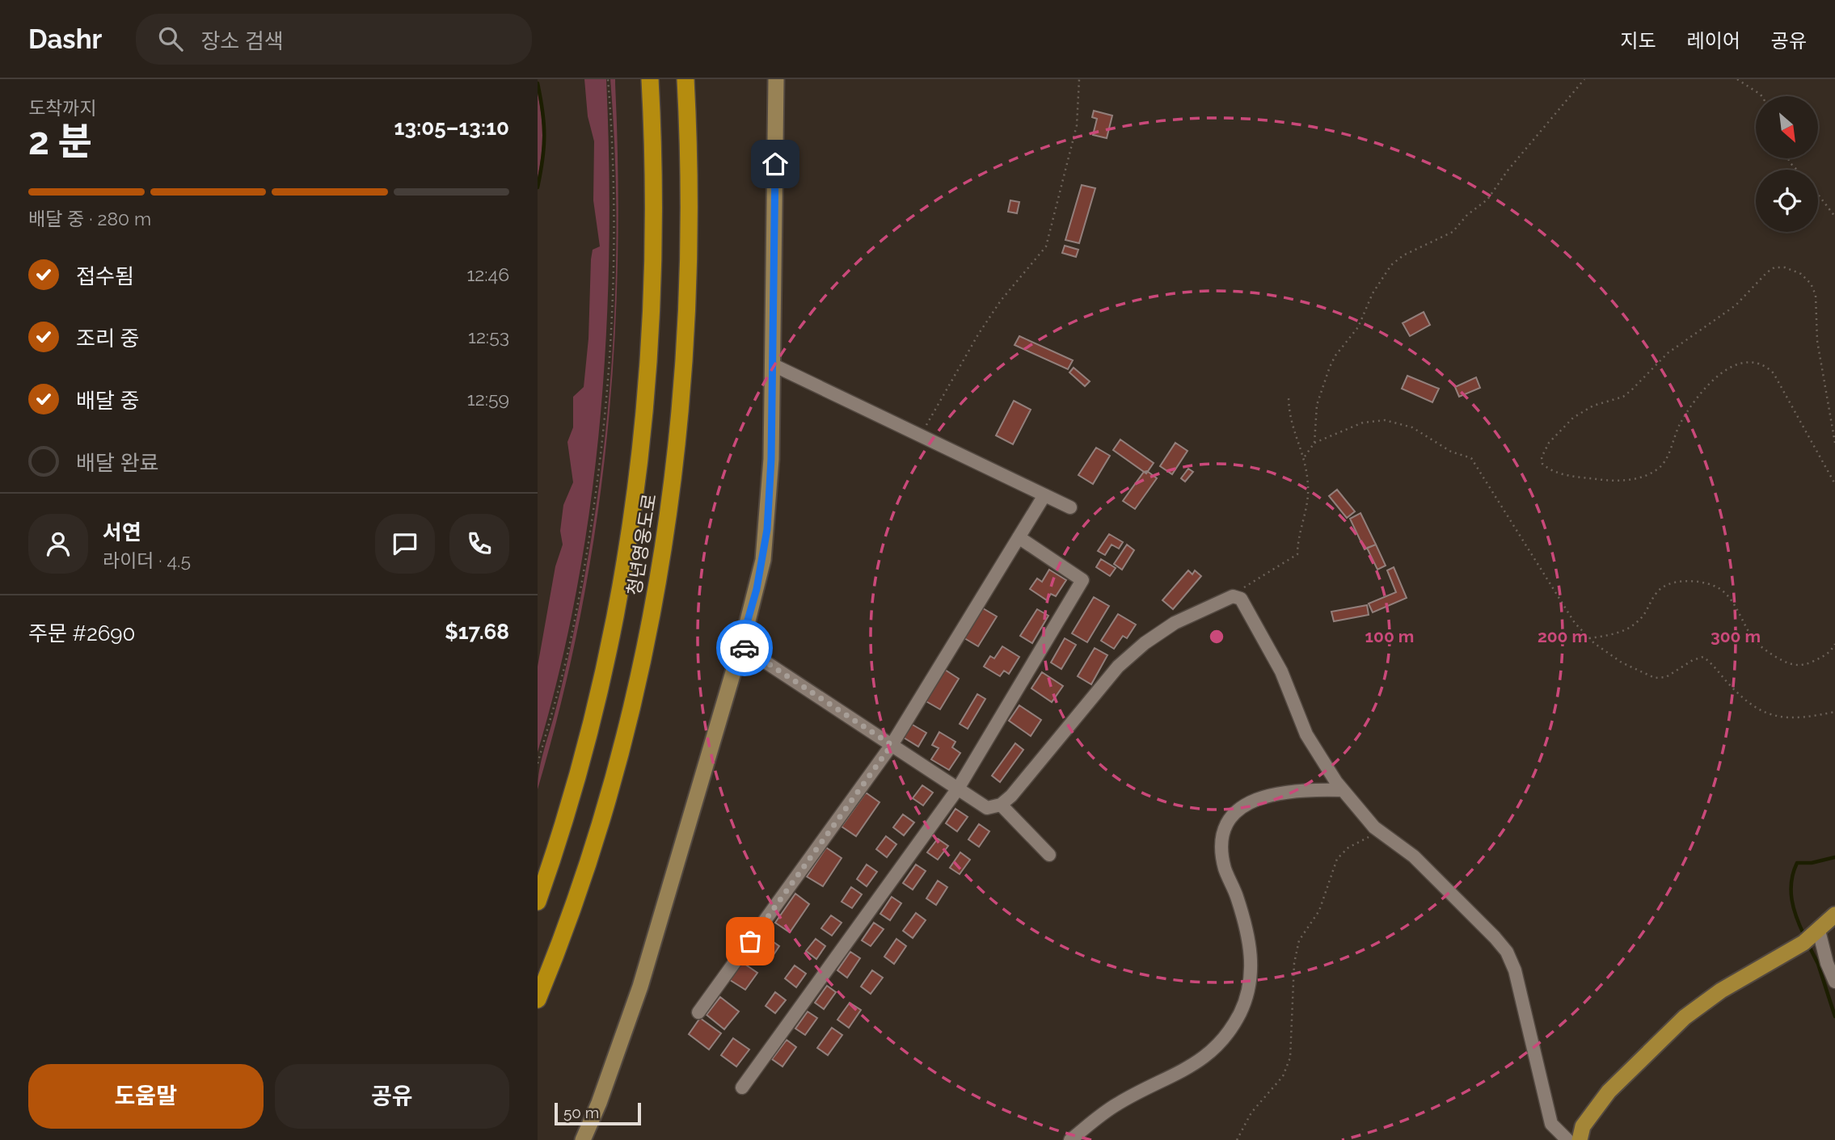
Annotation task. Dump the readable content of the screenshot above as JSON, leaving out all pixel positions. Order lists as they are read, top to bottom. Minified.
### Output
{"streets":{"highway":["청년영웅도로"]},"scale_bar":"50 m","north":"bottom right","page":{"header":"Dashr","search":"장소 검색","nav":["지도","레이어","공유"],"heading":["2 분","도착까지","13:05–13:10"],"panel":["서연","라이더 · 4.5","주문 #2690","$17.68"],"bar":"배달 중 · 280 m","list":[["접수됨","12:46"],["조리 중","12:53"],["배달 중","12:59"],"배달 완료"],"buttons":["도움말","공유"],"scale":"50 m"},"rings":["100 m","200 m","300 m"]}
